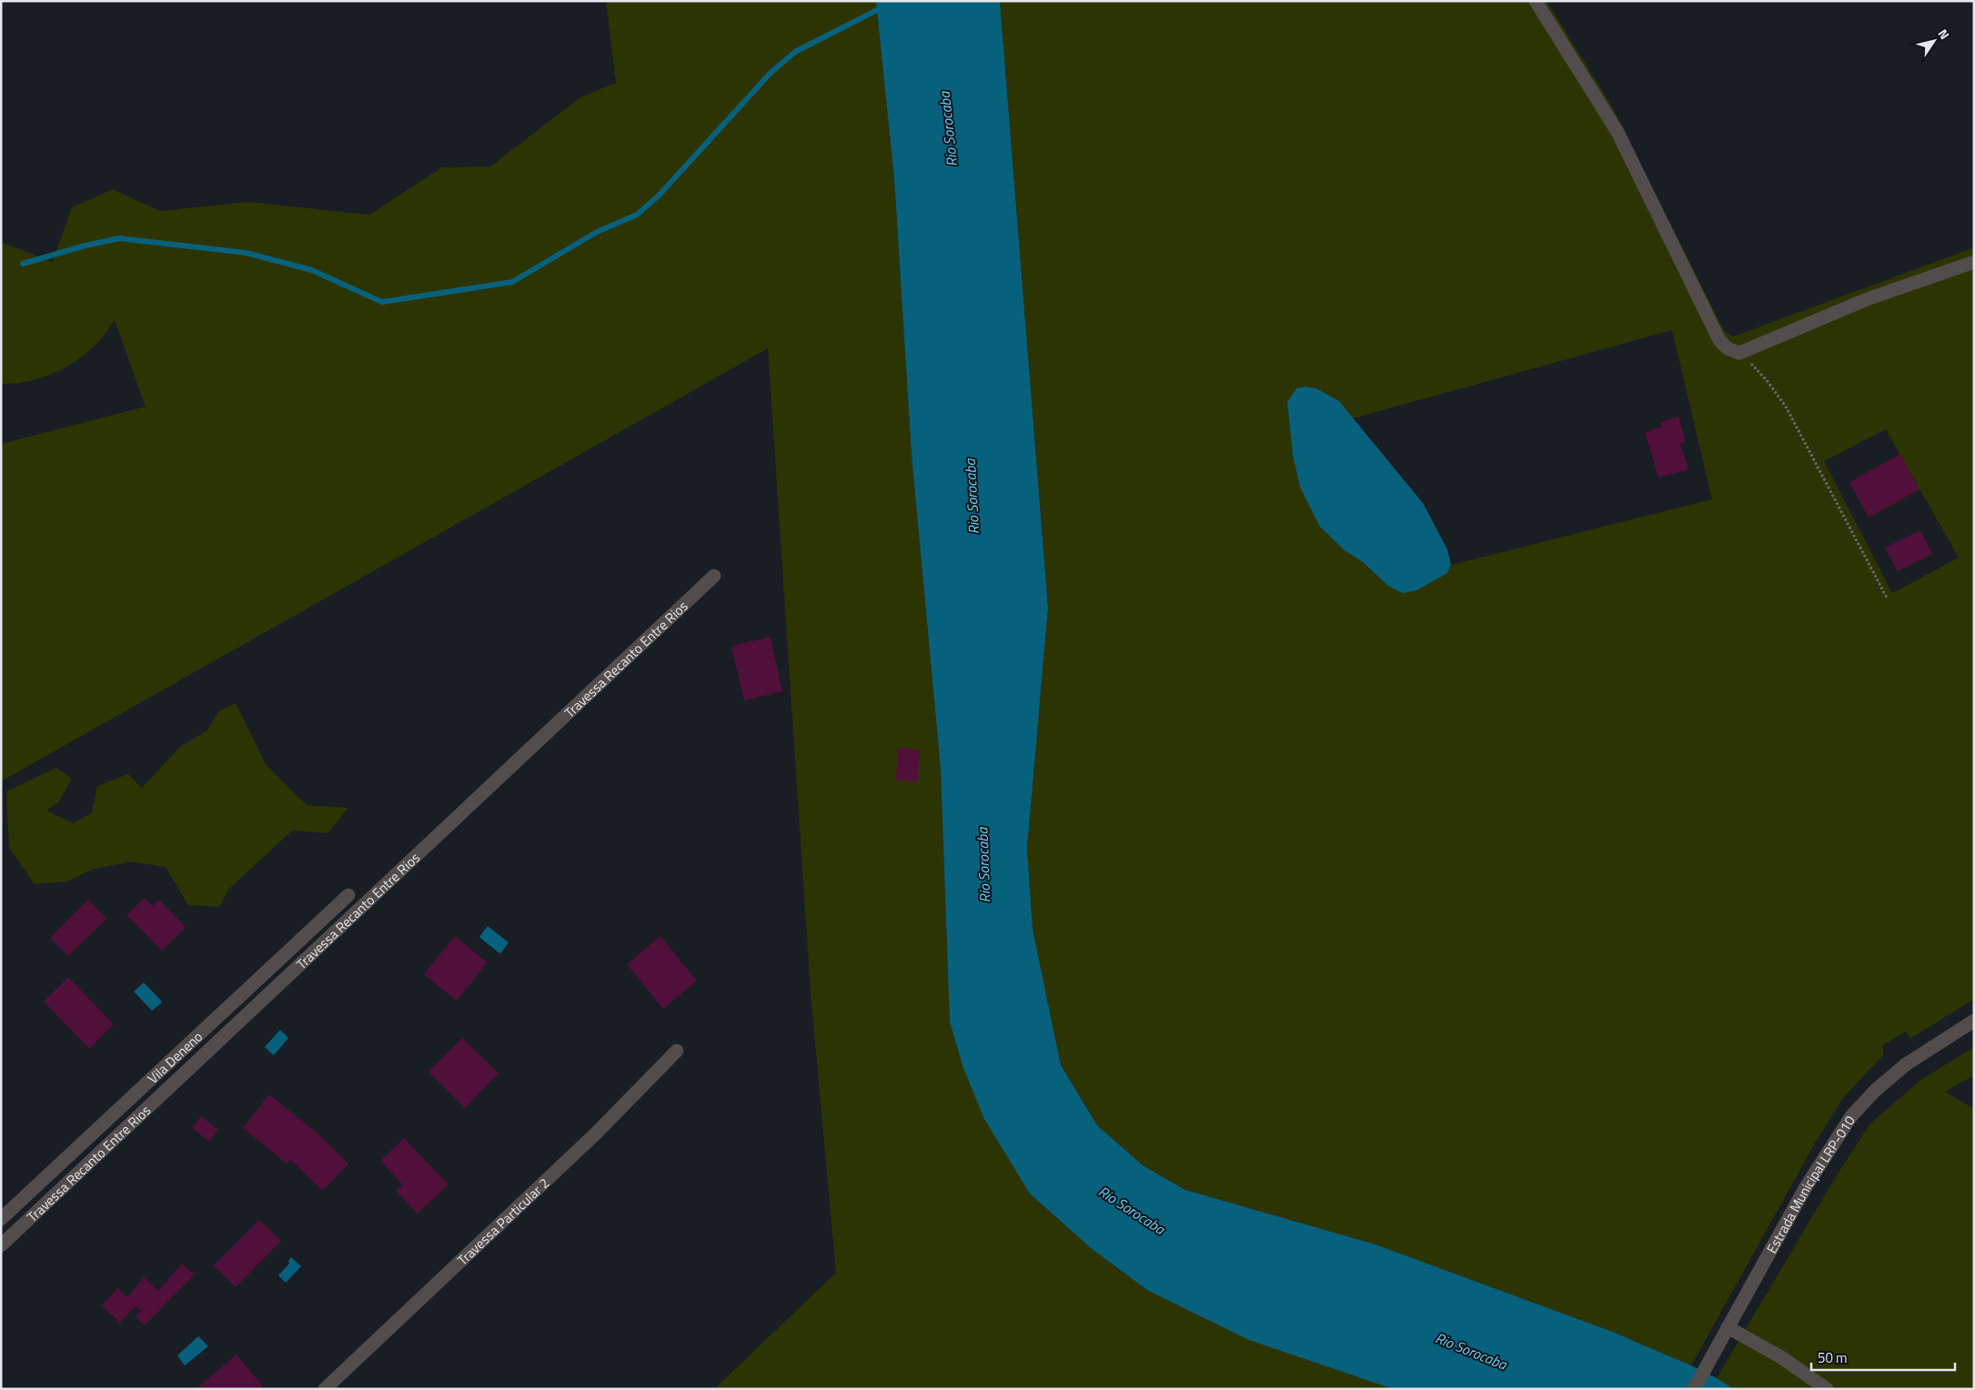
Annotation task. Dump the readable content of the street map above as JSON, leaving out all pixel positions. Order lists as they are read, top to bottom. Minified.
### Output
{"streets":{"street":["Travessa Recanto Entre Rios","Vila Deneno","Estrada Municipal LRP-010","Travessa Particular 2"]},"water":["Rio Sorocaba"],"scale_bar":"50 m","north":"top right"}
